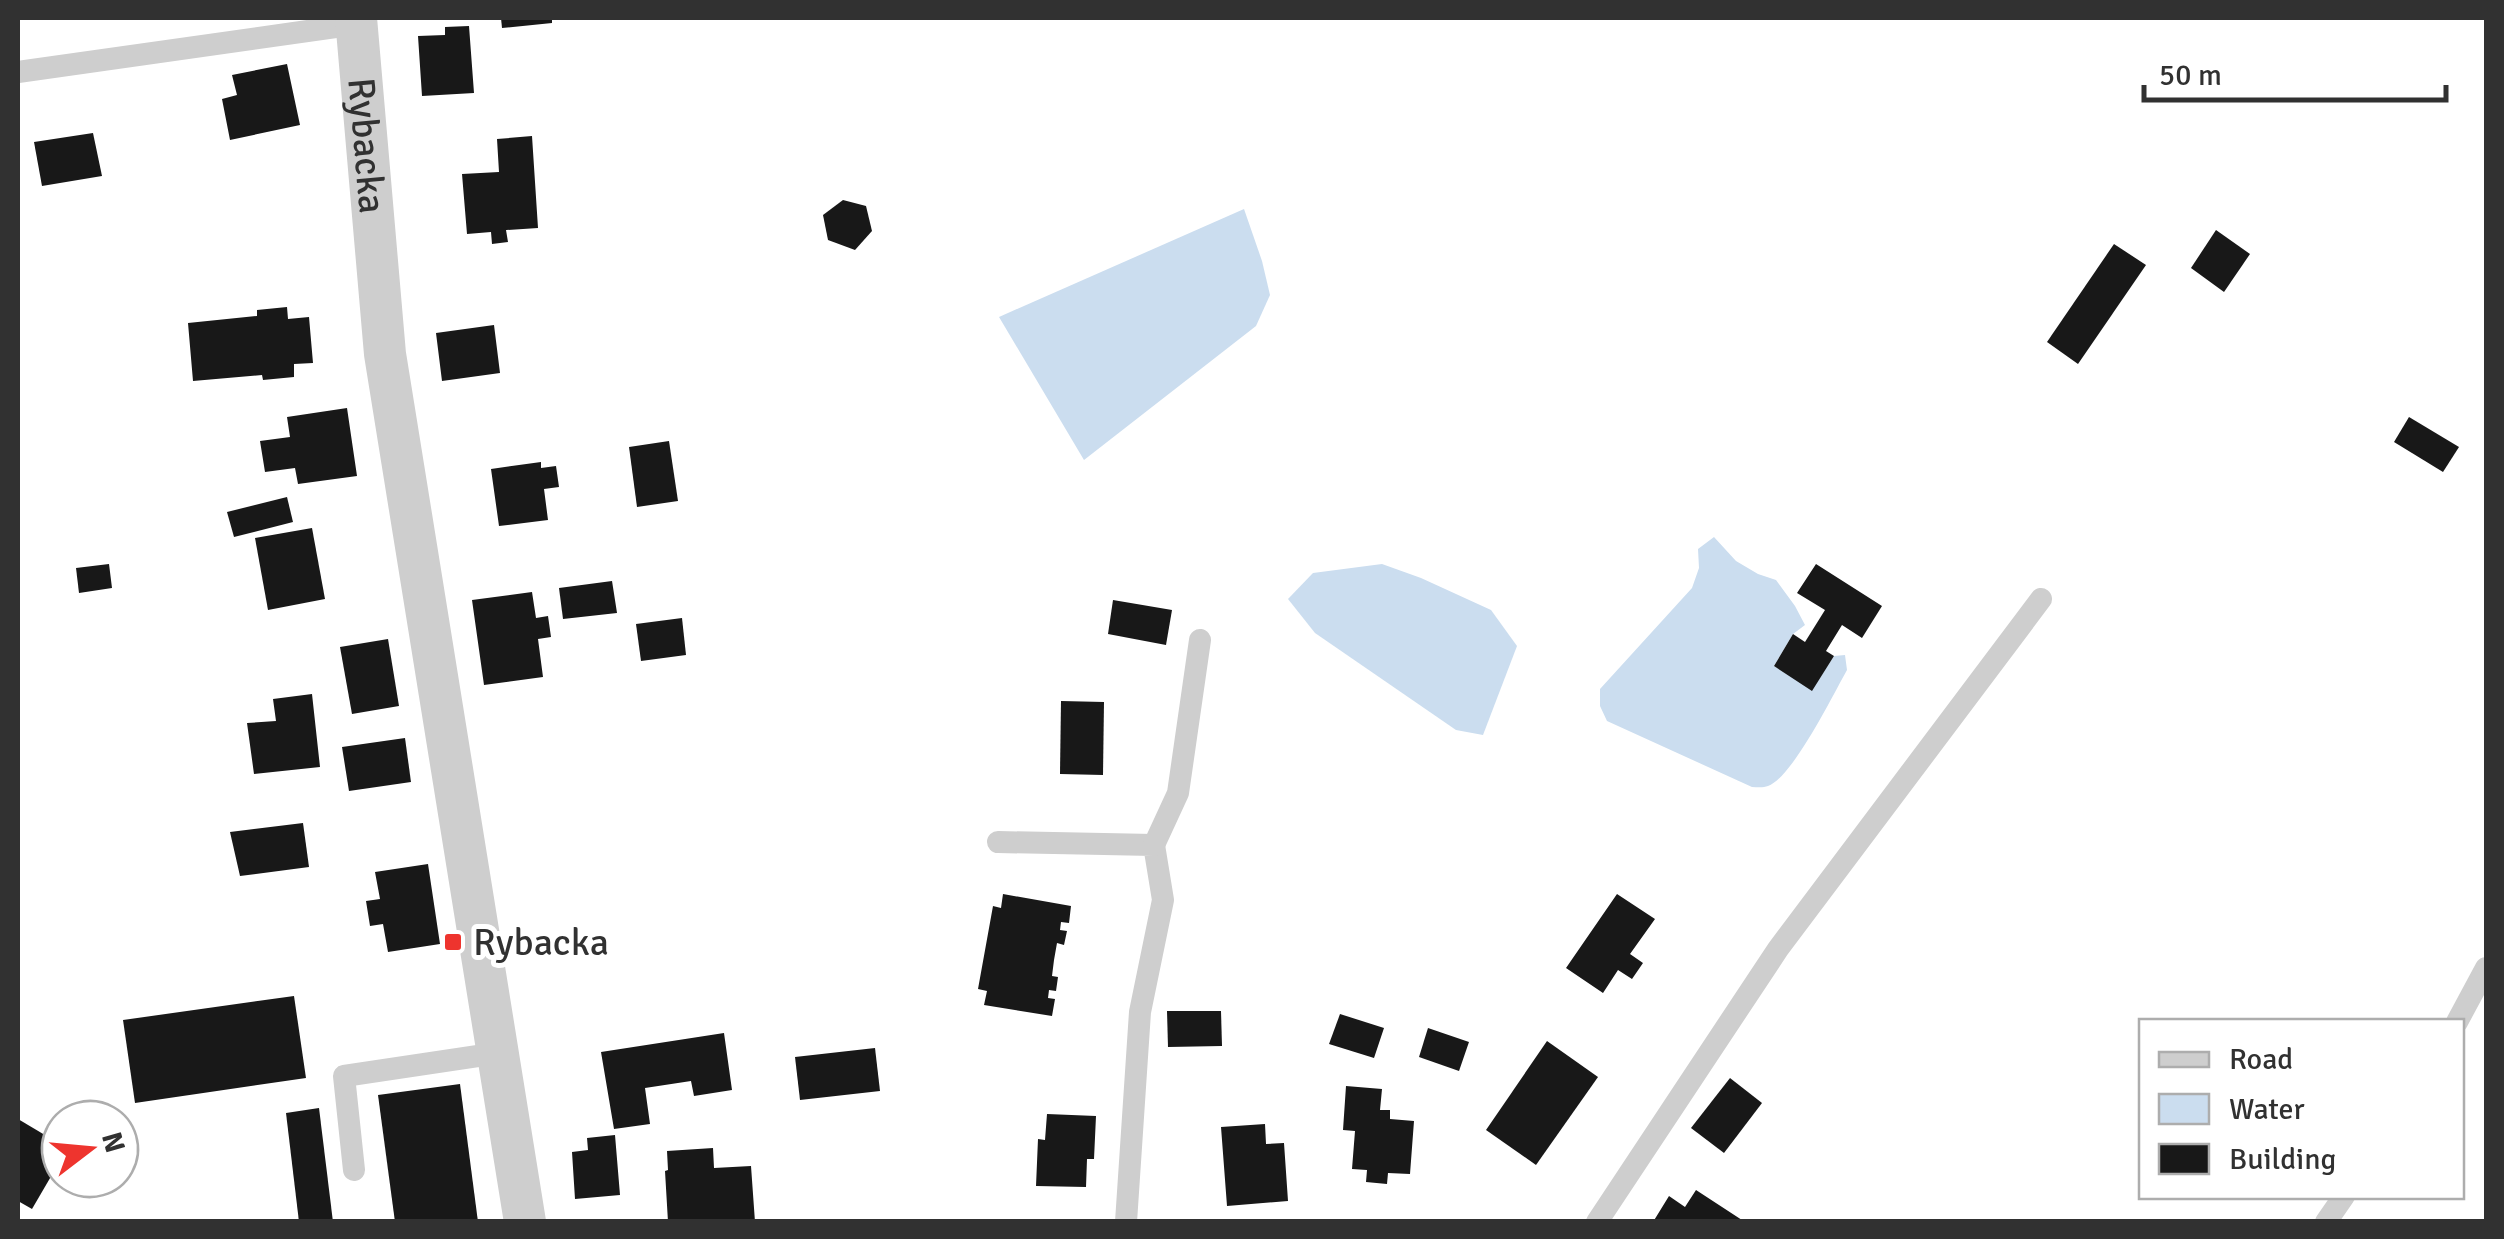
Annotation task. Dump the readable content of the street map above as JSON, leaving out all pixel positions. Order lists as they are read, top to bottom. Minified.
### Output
{"streets":{"street":["Rybacka"]},"places":{"transit":["Rybacka"]},"legend":["Road","Water","Building"],"scale_bar":"50 m","north":"right"}
